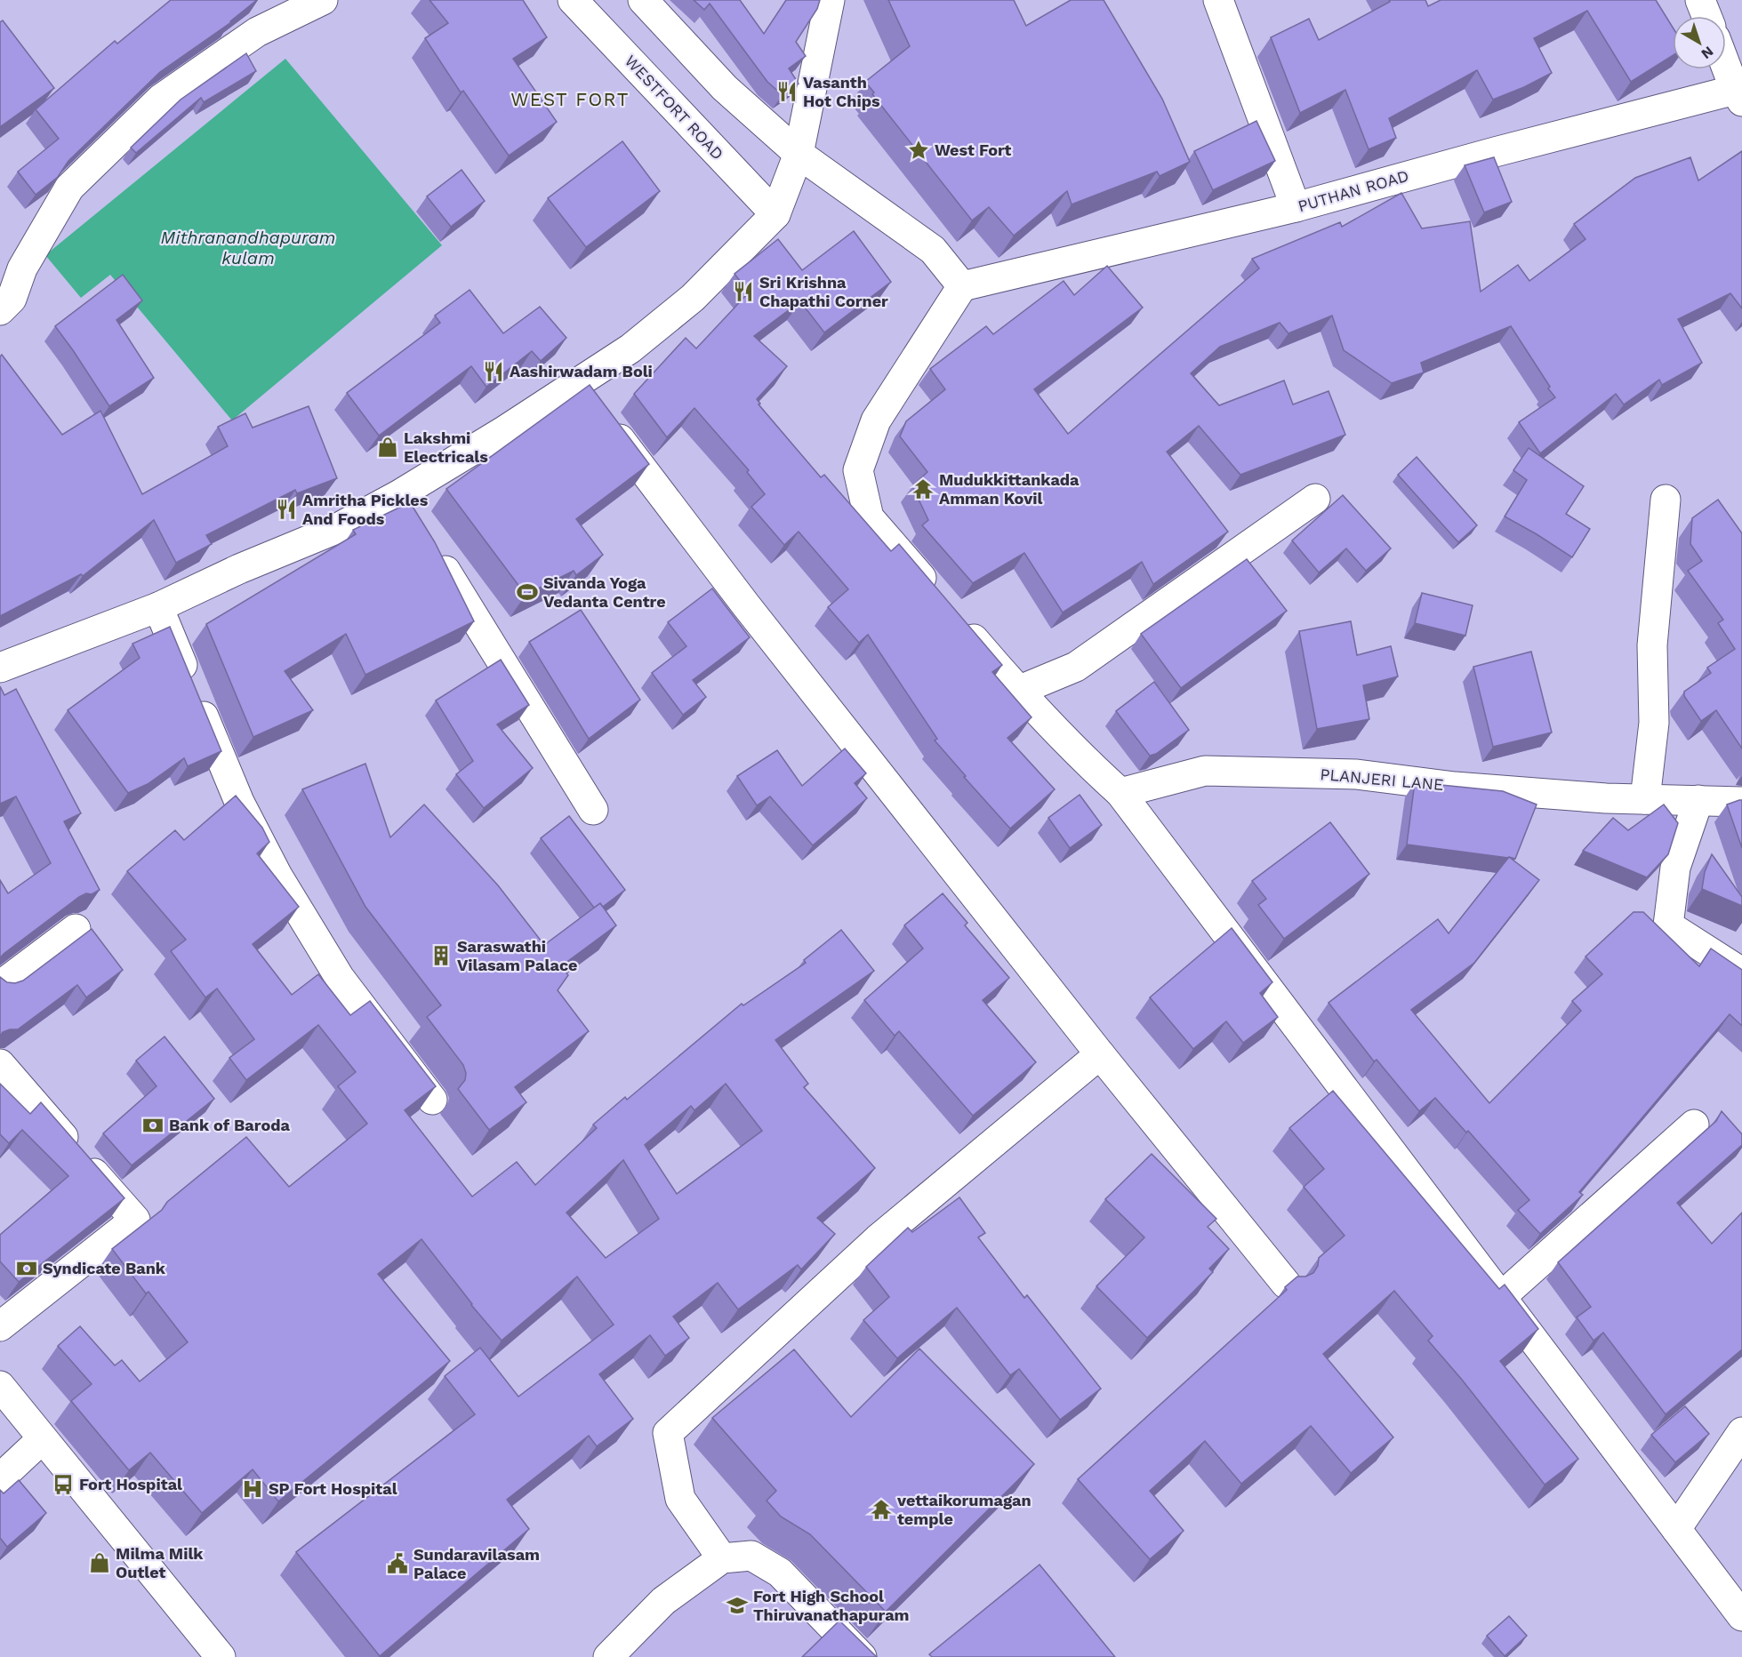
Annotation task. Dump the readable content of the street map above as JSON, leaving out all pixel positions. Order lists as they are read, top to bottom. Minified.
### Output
{"streets":{"street":["WESTFORT ROAD","PUTHAN ROAD","PLANJERI LANE"]},"districts":["WEST FORT"],"water":["Mithranandhapuram kulam"],"places":{"restaurant":["Vasanth Hot Chips","Sri Krishna Chapathi Corner","Aashirwadam Boli","Amritha Pickles And Foods"],"place":["West Fort"],"shop":["Lakshmi Electricals","Milma Milk Outlet"],"temple":["Mudukkittankada Amman Kovil","vettaikorumagan temple"],"sports":["Sivanda Yoga Vedanta Centre"],"building":["Saraswathi Vilasam Palace"],"bank":["Bank of Baroda","Syndicate Bank"],"bus stop":["Fort Hospital"],"hospital":["SP Fort Hospital"],"public building":["Sundaravilasam Palace"],"school or university":["Fort High School Thiruvanathapuram"]},"north":"bottom right"}
